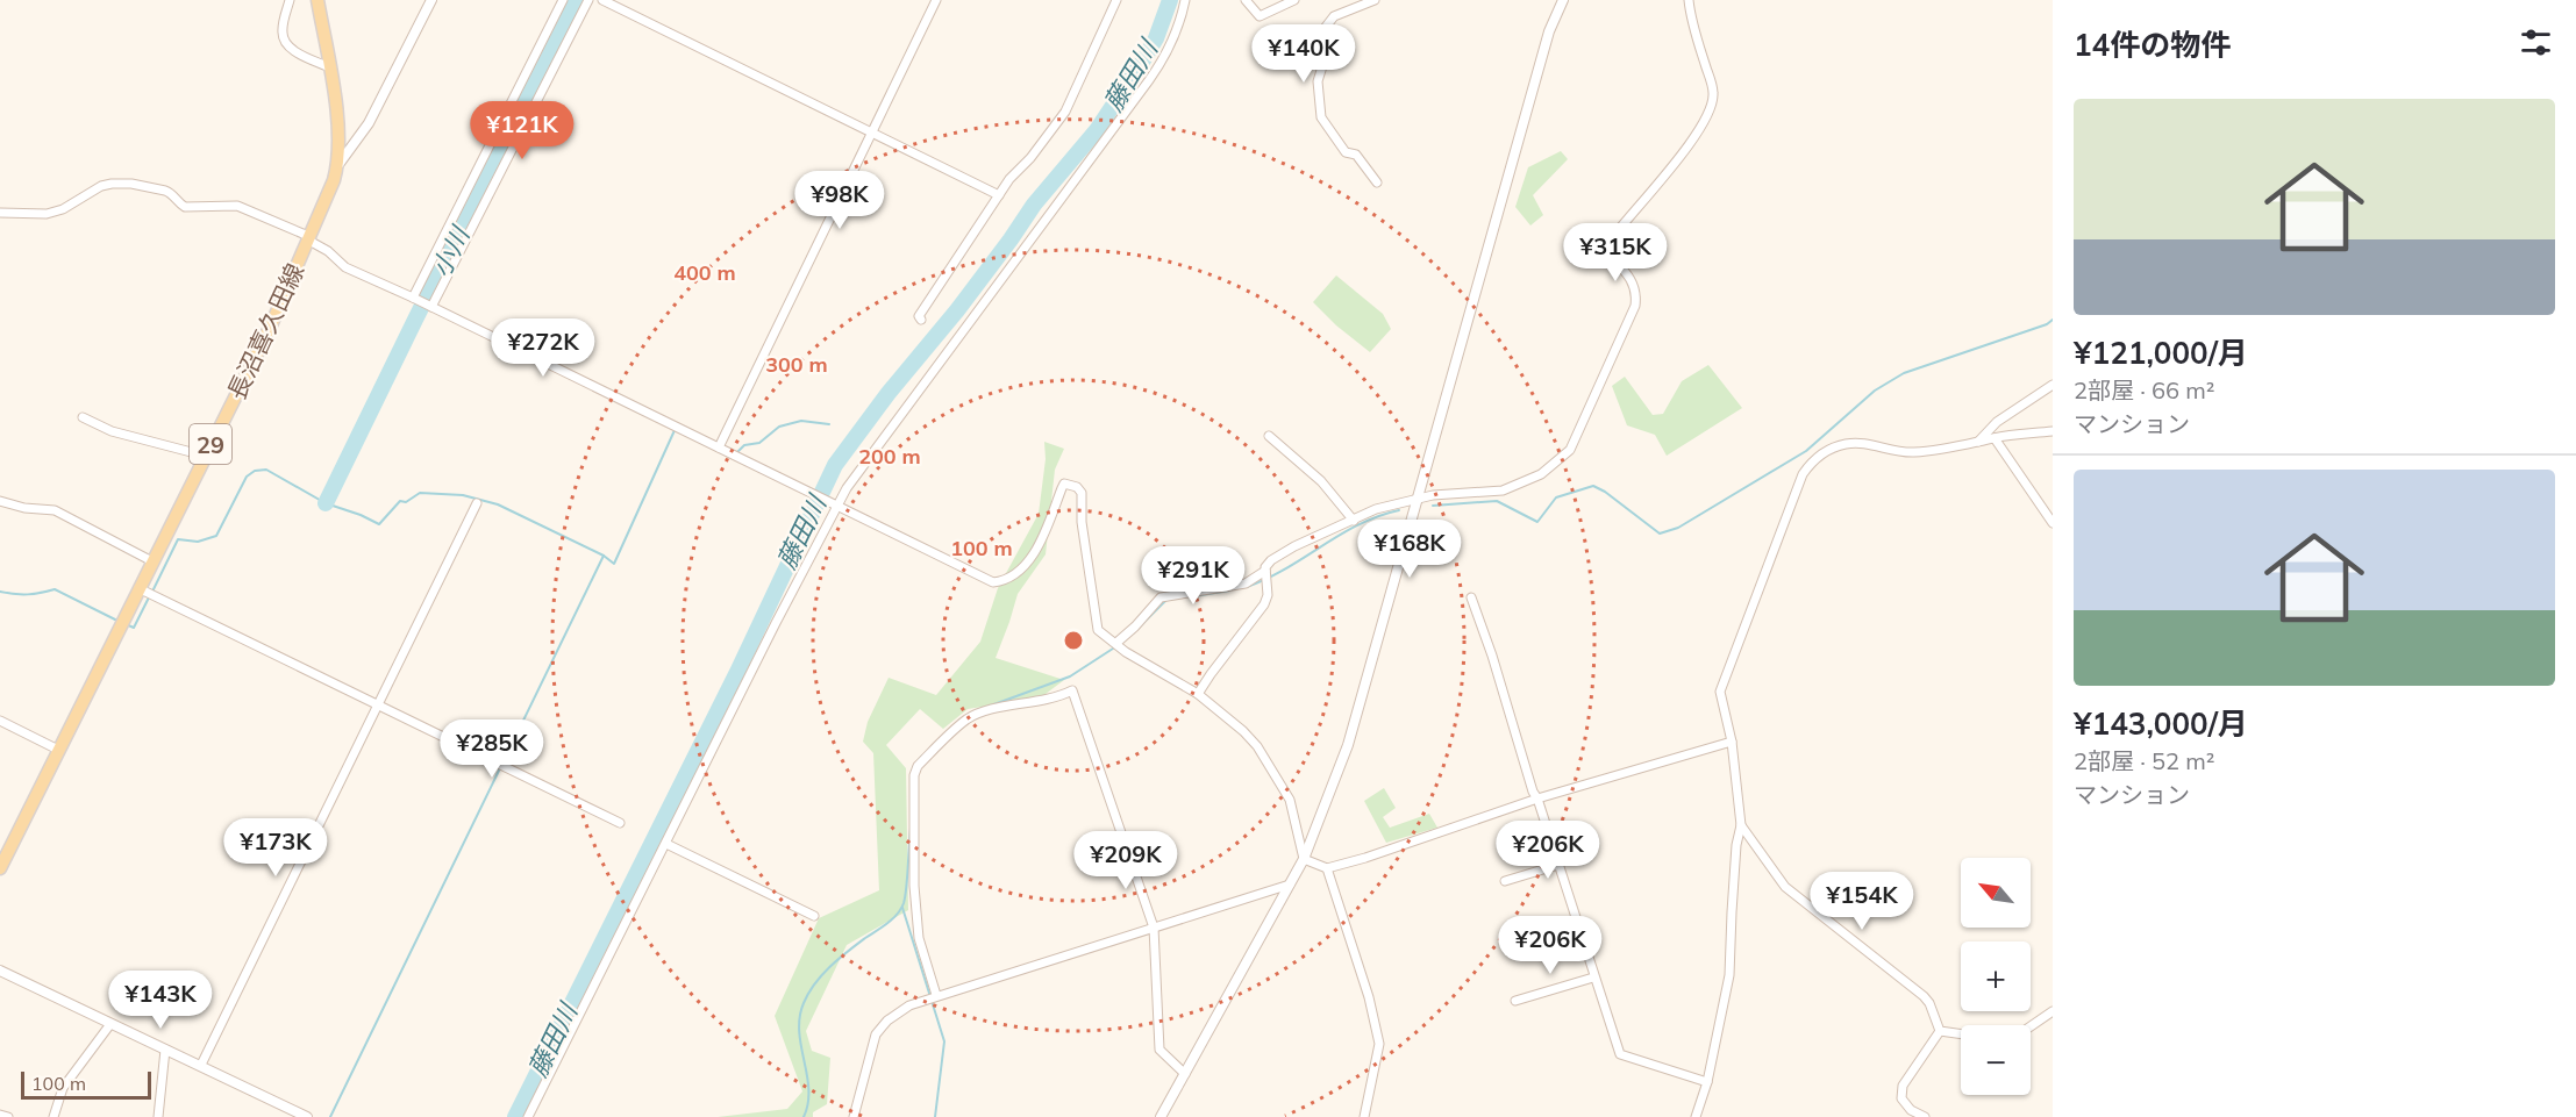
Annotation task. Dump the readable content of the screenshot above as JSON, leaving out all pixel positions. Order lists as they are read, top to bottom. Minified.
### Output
{"streets":{"main road":["長沼喜久田線","29"]},"water":["藤田川","小川"],"scale_bar":"100 m","north":"top left","page":{"heading":"14件の物件","price":["¥140K","¥121K","¥98K","¥315K","¥272K","¥168K","¥291K","¥285K","¥173K","¥206K","¥209K","¥154K","¥206K","¥143K"],"list":[{"name":"¥121,000/月","note":"2部屋 · 66 m² · マンション"},{"name":"¥143,000/月","note":"2部屋 · 52 m² · マンション"}],"map_buttons":["+","−"],"scale":"100 m"},"rings":["400 m","300 m","200 m","100 m"]}
